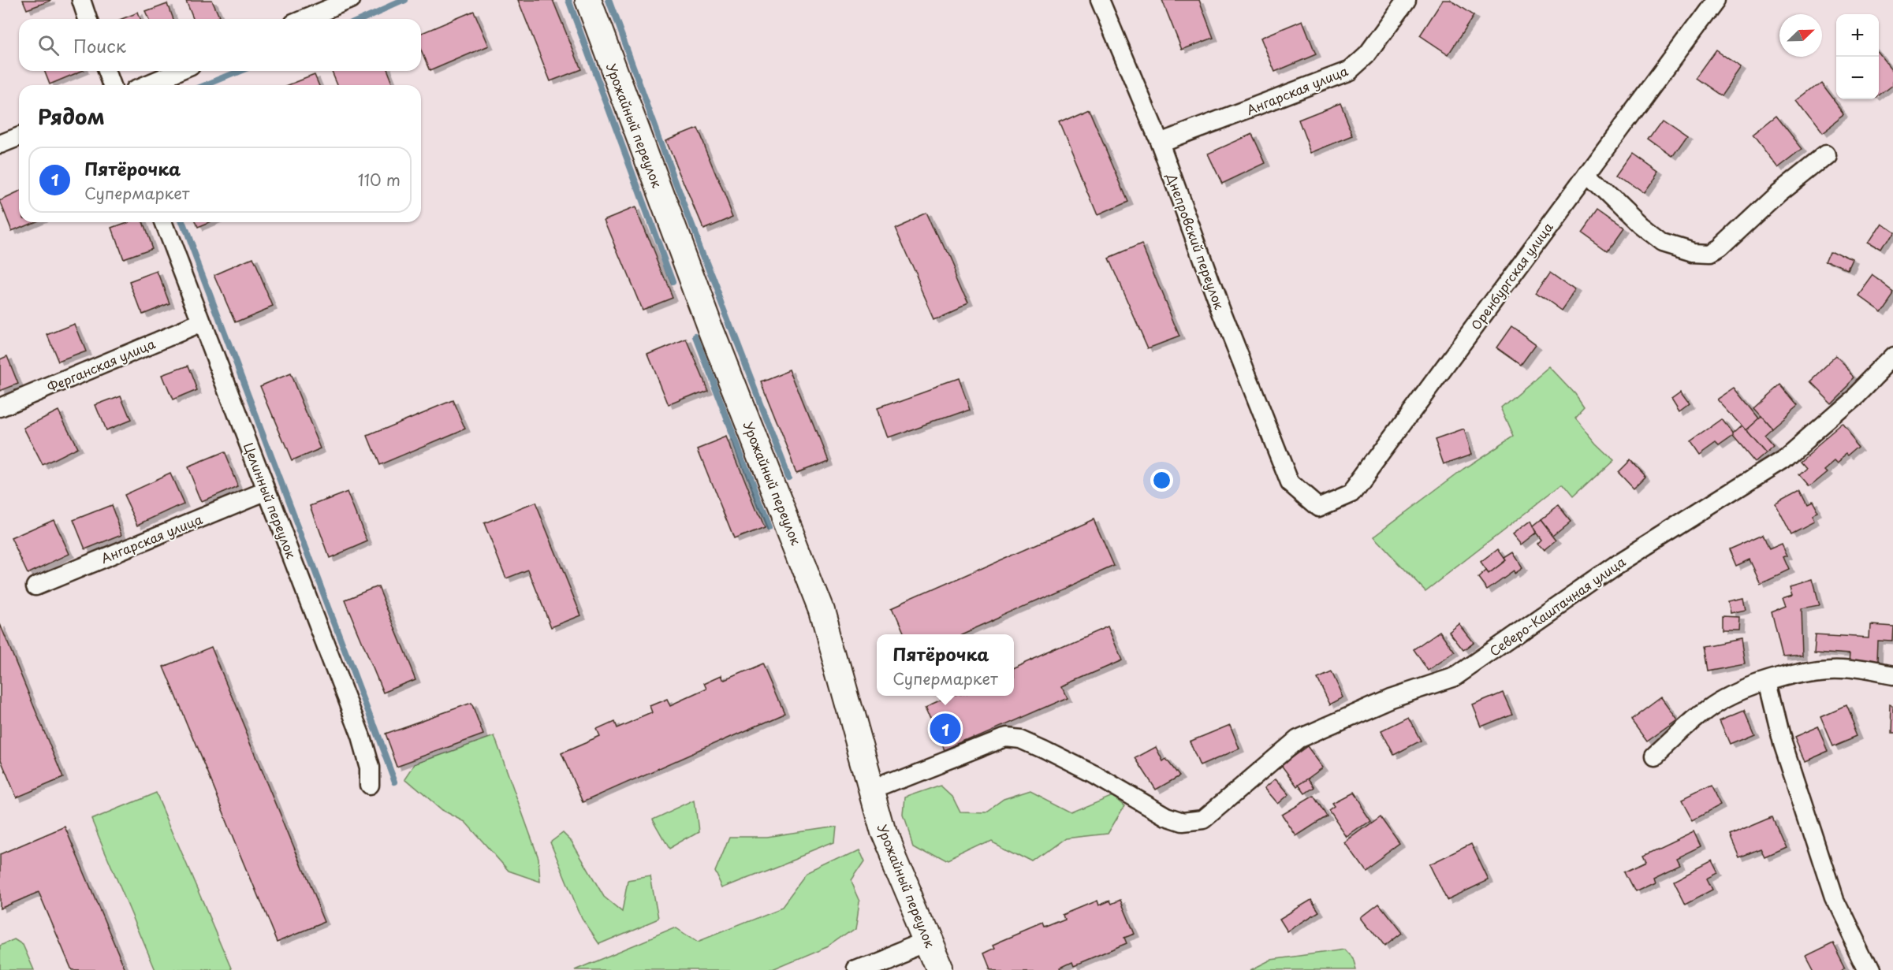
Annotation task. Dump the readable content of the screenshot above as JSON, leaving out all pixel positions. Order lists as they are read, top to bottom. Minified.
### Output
{"streets":{"street":["Ангарская улица","Урожайный переулок","Днепровский переулок","Оренбургская улица","Ферганская улица","Целинный переулок","Северо-Каштачная улица"]},"crossings":[["Ангарская улица","Днепровский переулок"],["Ангарская улица","Целинный переулок"],["Урожайный переулок","Северо-Каштачная улица"],["Днепровский переулок","Оренбургская улица"],["Ферганская улица","Целинный переулок"]],"north":"top right","page":{"map_buttons":["+","−"],"search":"Поиск","heading":"Рядом","list":[{"mark":"1","name":"Пятёрочка","note":"Супермаркет","value":"110 m"}],"popup":["Пятёрочка","Супермаркет"],"pins":"1"}}
